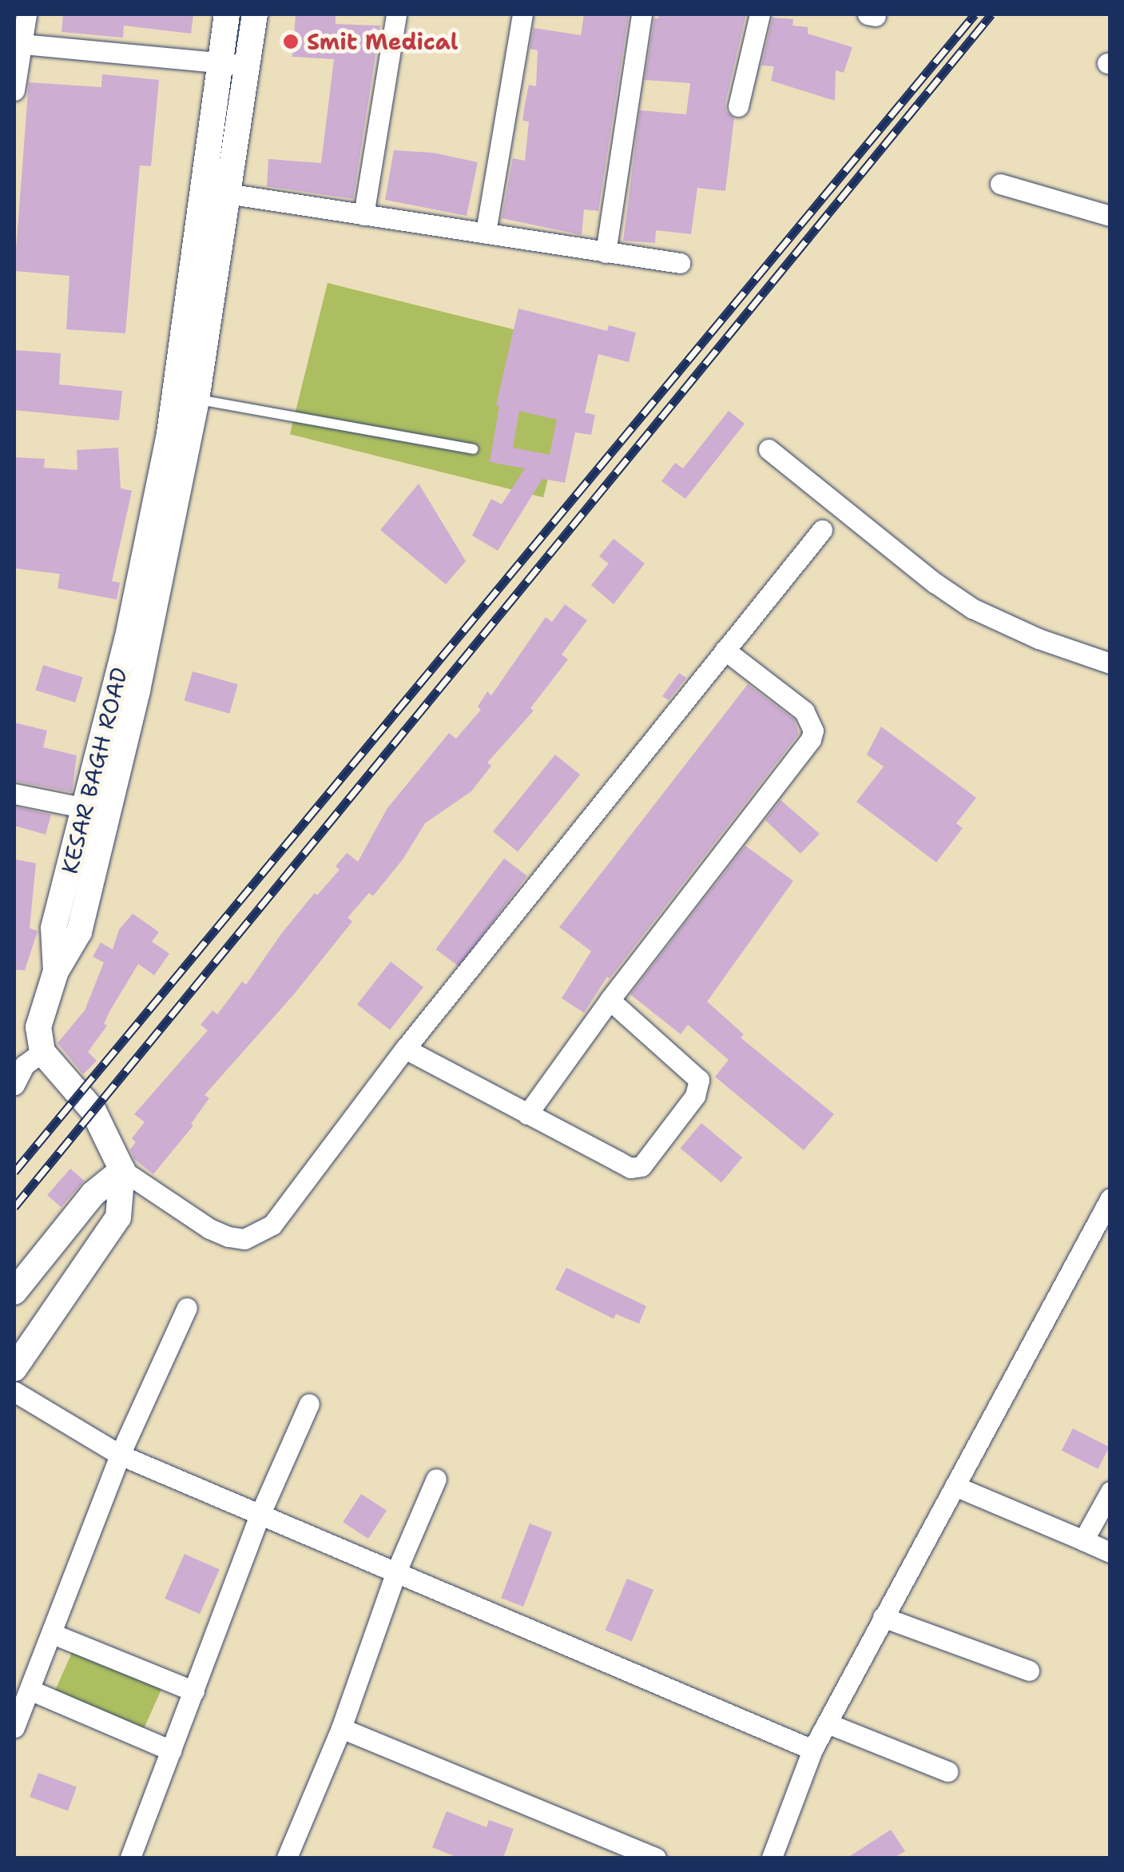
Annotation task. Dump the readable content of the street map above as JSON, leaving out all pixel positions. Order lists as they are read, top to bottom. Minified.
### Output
{"streets":{"main road":["KESAR BAGH ROAD"]},"places":["Smit Medical"]}
